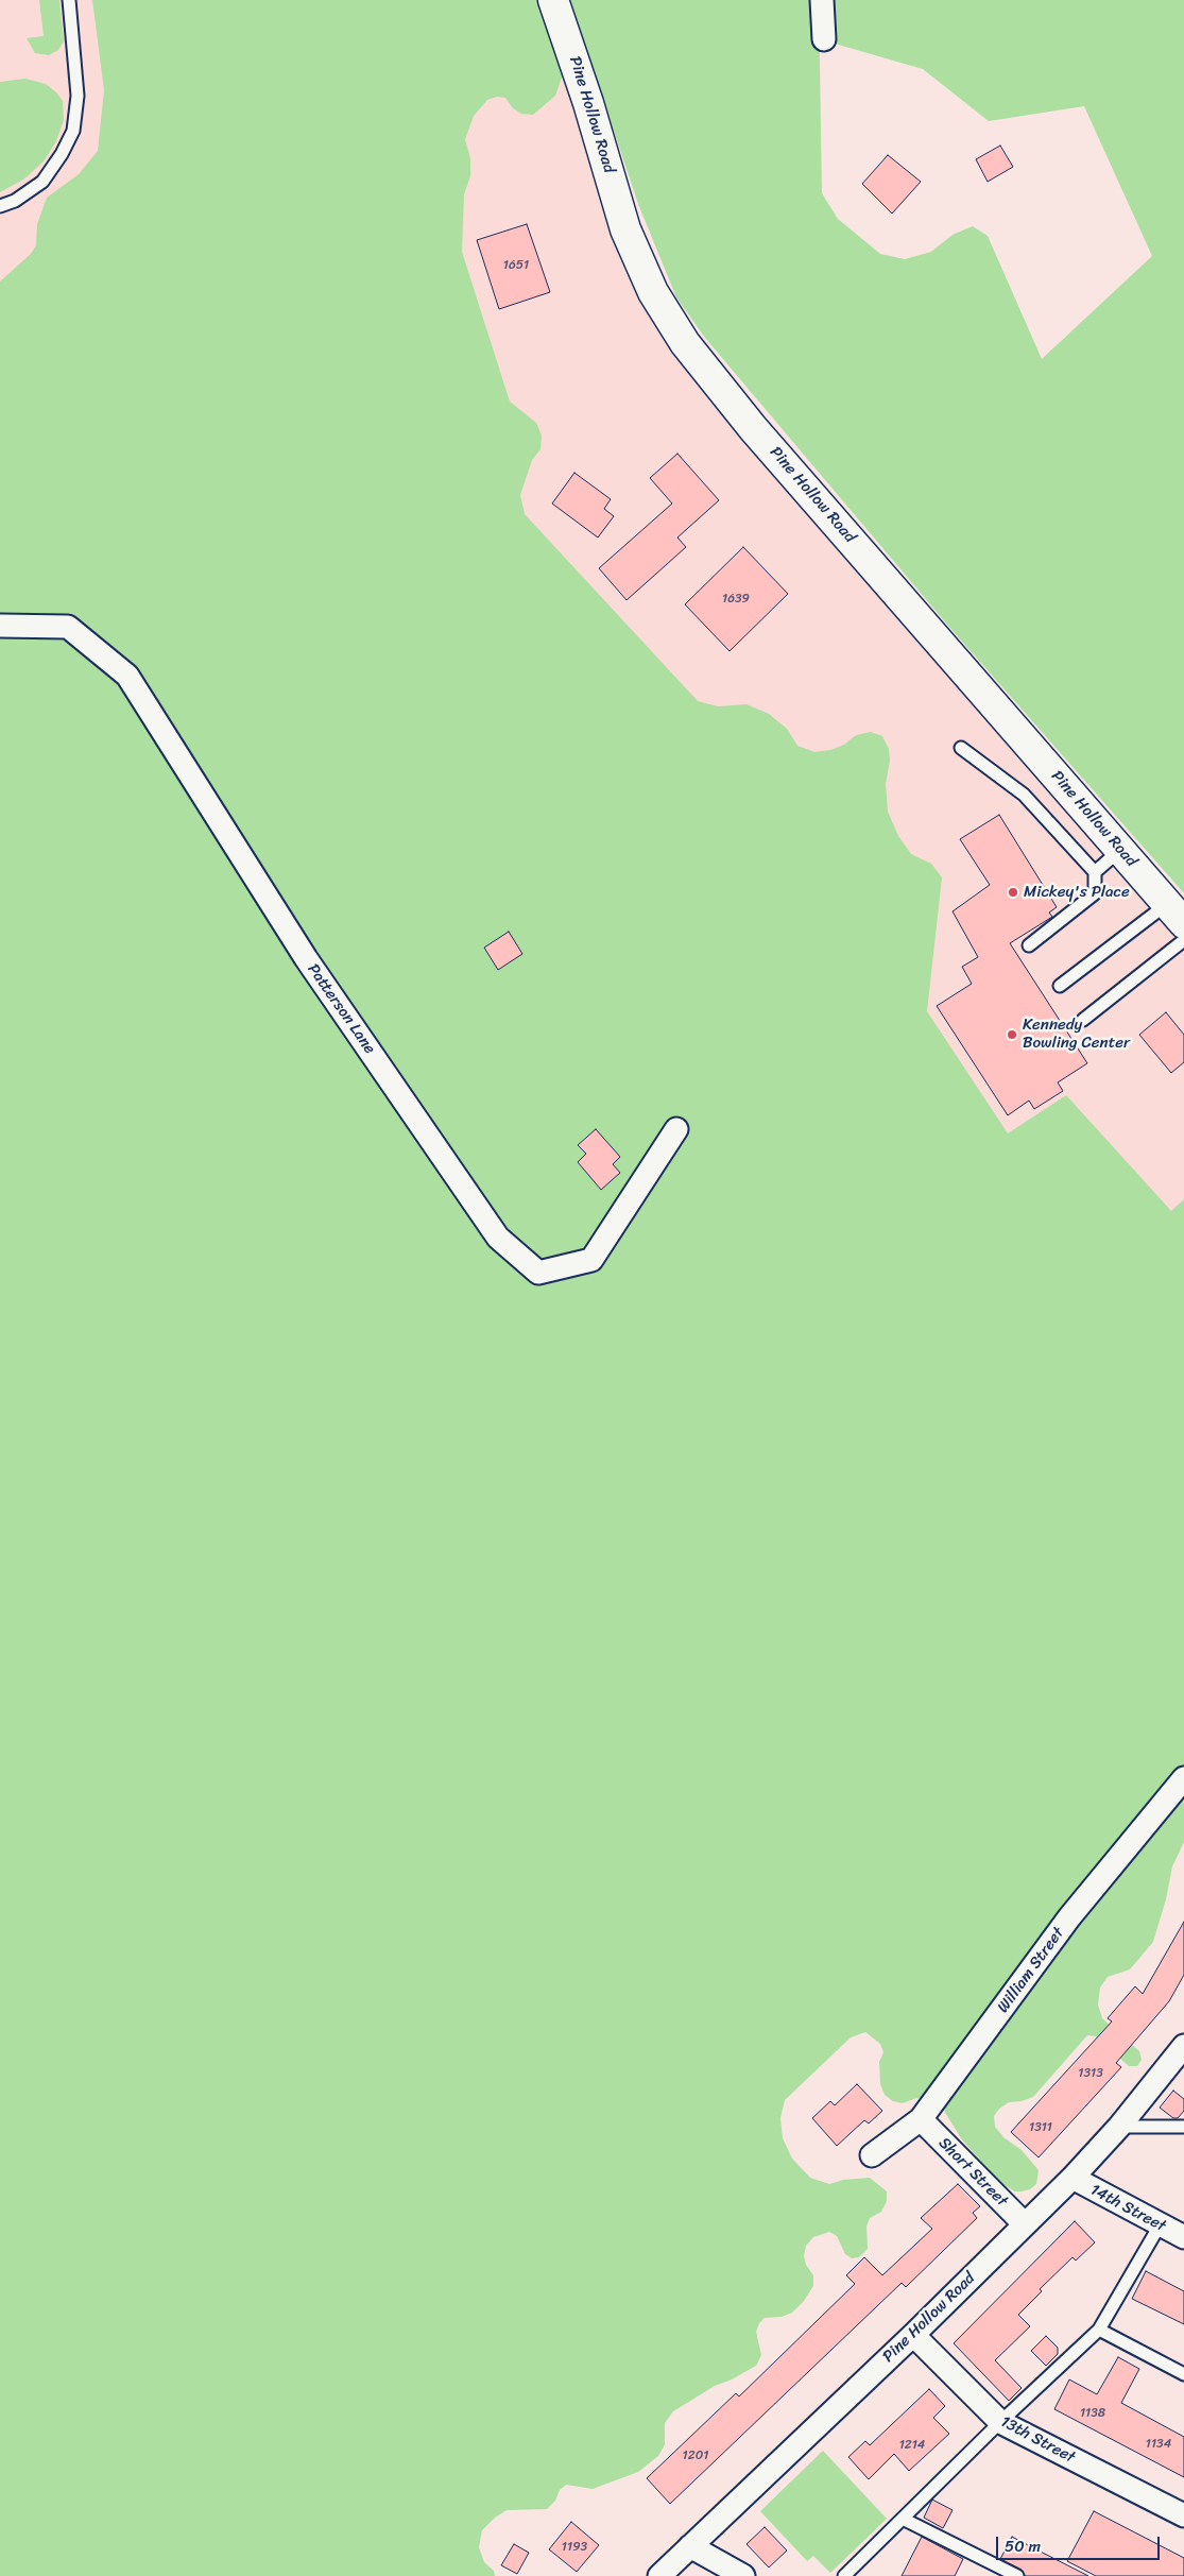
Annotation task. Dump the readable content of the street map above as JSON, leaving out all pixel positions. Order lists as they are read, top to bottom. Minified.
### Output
{"streets":{"street":["Pine Hollow Road","Patterson Lane","William Street","Short Street","14th Street","13th Street"]},"crossings":[["Pine Hollow Road","Short Street"],["Pine Hollow Road","14th Street"],["Pine Hollow Road","13th Street"],["William Street","Short Street"]],"places":["Mickey's Place","Kennedy Bowling Center"],"house_numbers":["1651","1639","1313","1311","1138","1134","1214","1201","1193"],"scale_bar":"50 m"}
